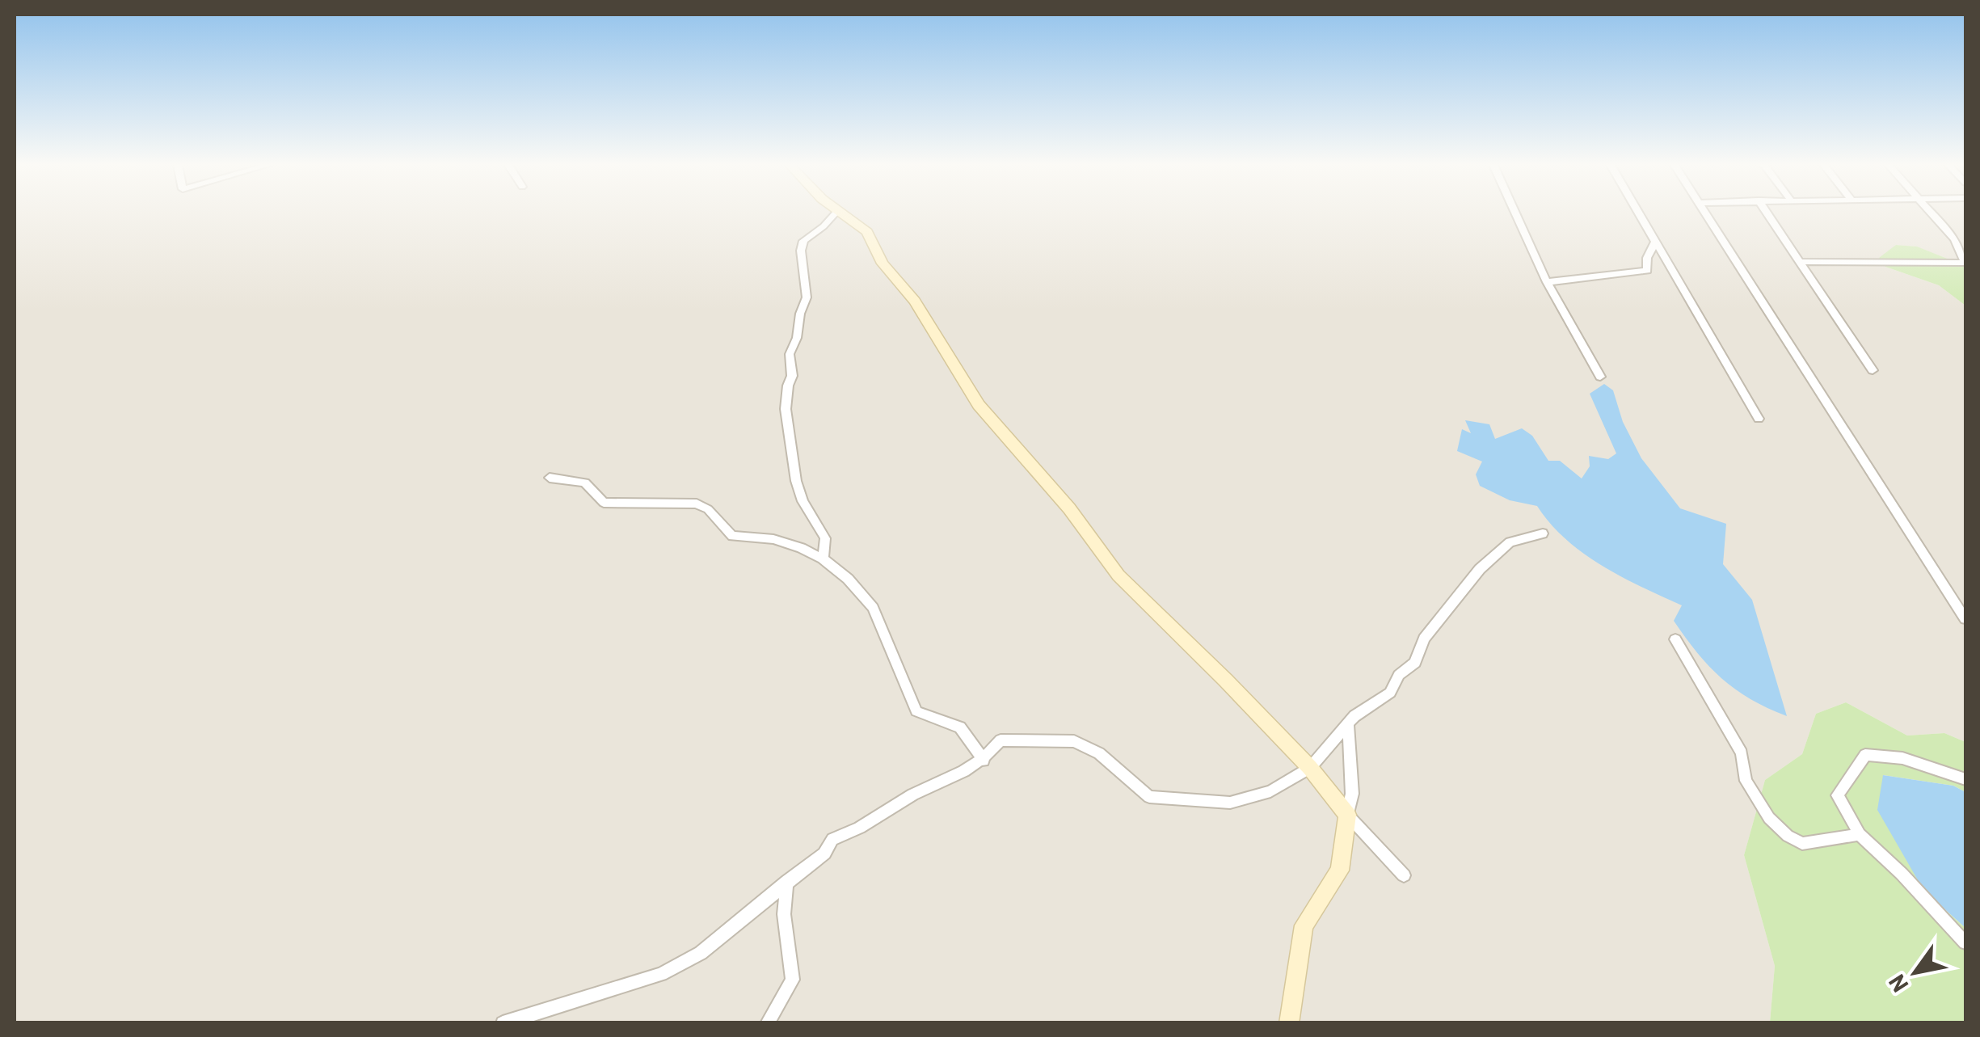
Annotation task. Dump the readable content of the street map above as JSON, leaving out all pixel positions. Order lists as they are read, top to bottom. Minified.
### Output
{"north":"bottom left"}
